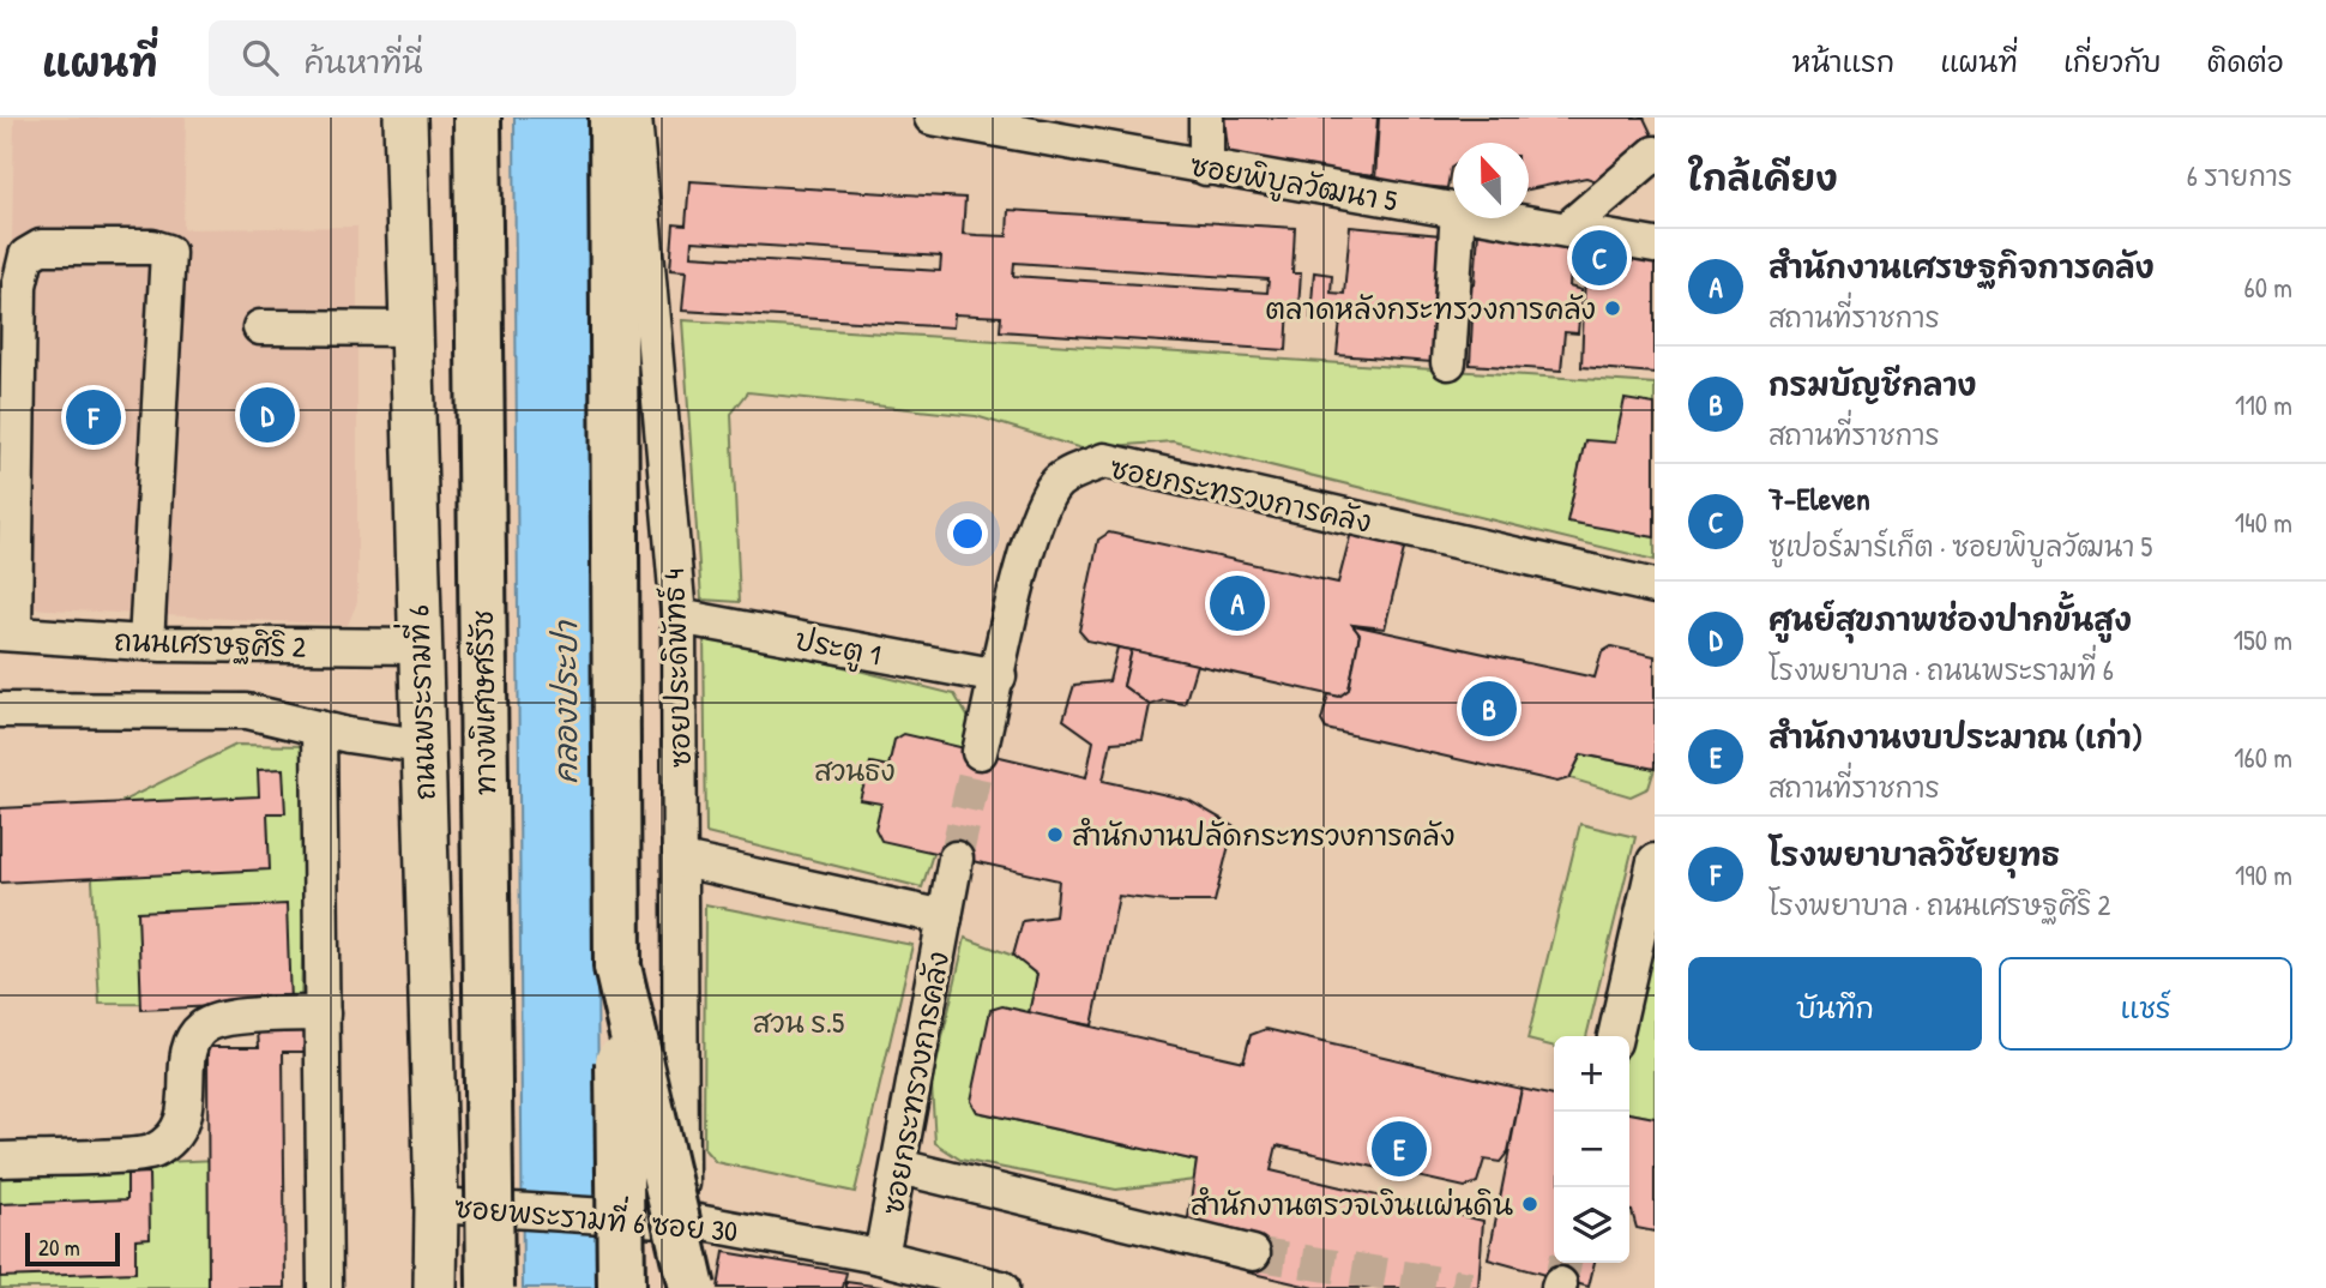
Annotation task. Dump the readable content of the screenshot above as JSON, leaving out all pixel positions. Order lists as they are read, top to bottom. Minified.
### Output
{"streets":{"highway":["ทางพิเศษศรีรัช"],"main road":["ถนนพระรามที่ 6"],"street":["ซอยพิบูลวัฒนา 5","ซอยกระทรวงการคลัง","ถนนเศรษฐศิริ 2","ประตู 1","ซอยประดิพัทธ์ 4","ซอยพระรามที่ 6 ซอย 30"]},"crossings":[["ซอยกระทรวงการคลัง","ประตู 1"],["ซอยกระทรวงการคลัง","ซอยพระรามที่ 6 ซอย 30"],["ถนนเศรษฐศิริ 2","ถนนพระรามที่ 6"],["ประตู 1","ซอยประดิพัทธ์ 4"],["ซอยประดิพัทธ์ 4","ซอยพระรามที่ 6 ซอย 30"],["ถนนพระรามที่ 6","ซอยพระรามที่ 6 ซอย 30"]],"water":["คลองประปา"],"parks":["สวนธง","สวน ร.5"],"places":["ตลาดหลังกระทรวงการคลัง","สำนักงานปลัดกระทรวงการคลัง","สำนักงานตรวจเงินแผ่นดิน"],"scale_bar":"20 m","north":"top","page":{"header":"แผนที่","search":"ค้นหาที่นี่","nav":["หน้าแรก","แผนที่","เกี่ยวกับ","ติดต่อ"],"heading":["ใกล้เคียง","6 รายการ"],"pins":["C","D","F","A","B","E"],"list":[{"mark":"A","name":"สำนักงานเศรษฐกิจการคลัง","note":"สถานที่ราชการ","value":"60 m"},{"mark":"B","name":"กรมบัญชีกลาง","note":"สถานที่ราชการ","value":"110 m"},{"mark":"C","name":"7-Eleven","note":"ซูเปอร์มาร์เก็ต · ซอยพิบูลวัฒนา 5","value":"140 m"},{"mark":"D","name":"ศูนย์สุขภาพช่องปากขั้นสูง","note":"โรงพยาบาล · ถนนพระรามที่ 6","value":"150 m"},{"mark":"E","name":"สำนักงานงบประมาณ (เก่า)","note":"สถานที่ราชการ","value":"160 m"},{"mark":"F","name":"โรงพยาบาลวิชัยยุทธ","note":"โรงพยาบาล · ถนนเศรษฐศิริ 2","value":"190 m"}],"buttons":["บันทึก","แชร์"],"map_buttons":["+","−"],"scale":"20 m"}}
